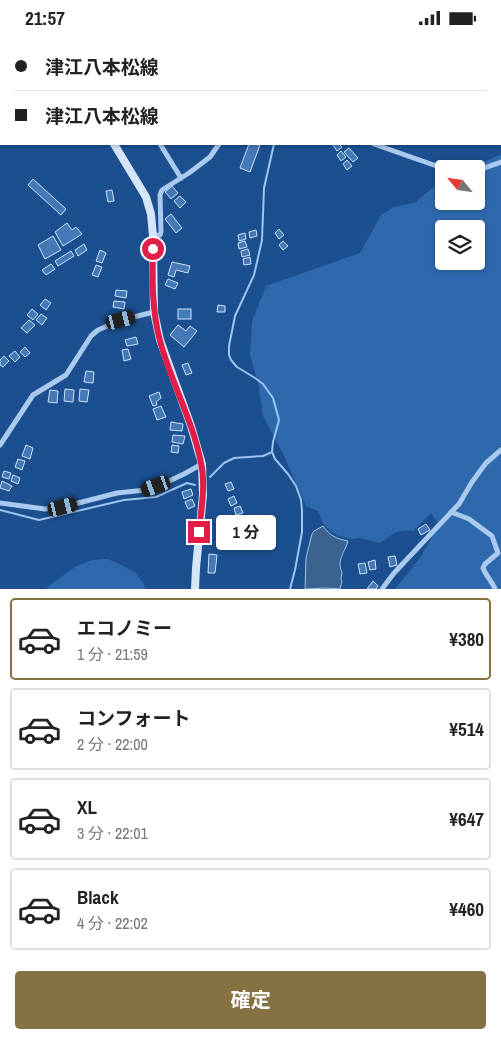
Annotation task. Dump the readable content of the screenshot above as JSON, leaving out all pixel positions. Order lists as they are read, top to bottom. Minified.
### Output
{"north":"top left","page":{"status":"21:57","banner":["津江八本松線","津江八本松線"],"bubble":"1 分","list":[{"name":"エコノミー","note":"1 分 · 21:59","value":"¥380"},{"name":"コンフォート","note":"2 分 · 22:00","value":"¥514"},{"name":"XL","note":"3 分 · 22:01","value":"¥647"},{"name":"Black","note":"4 分 · 22:02","value":"¥460"}],"buttons":"確定"}}
